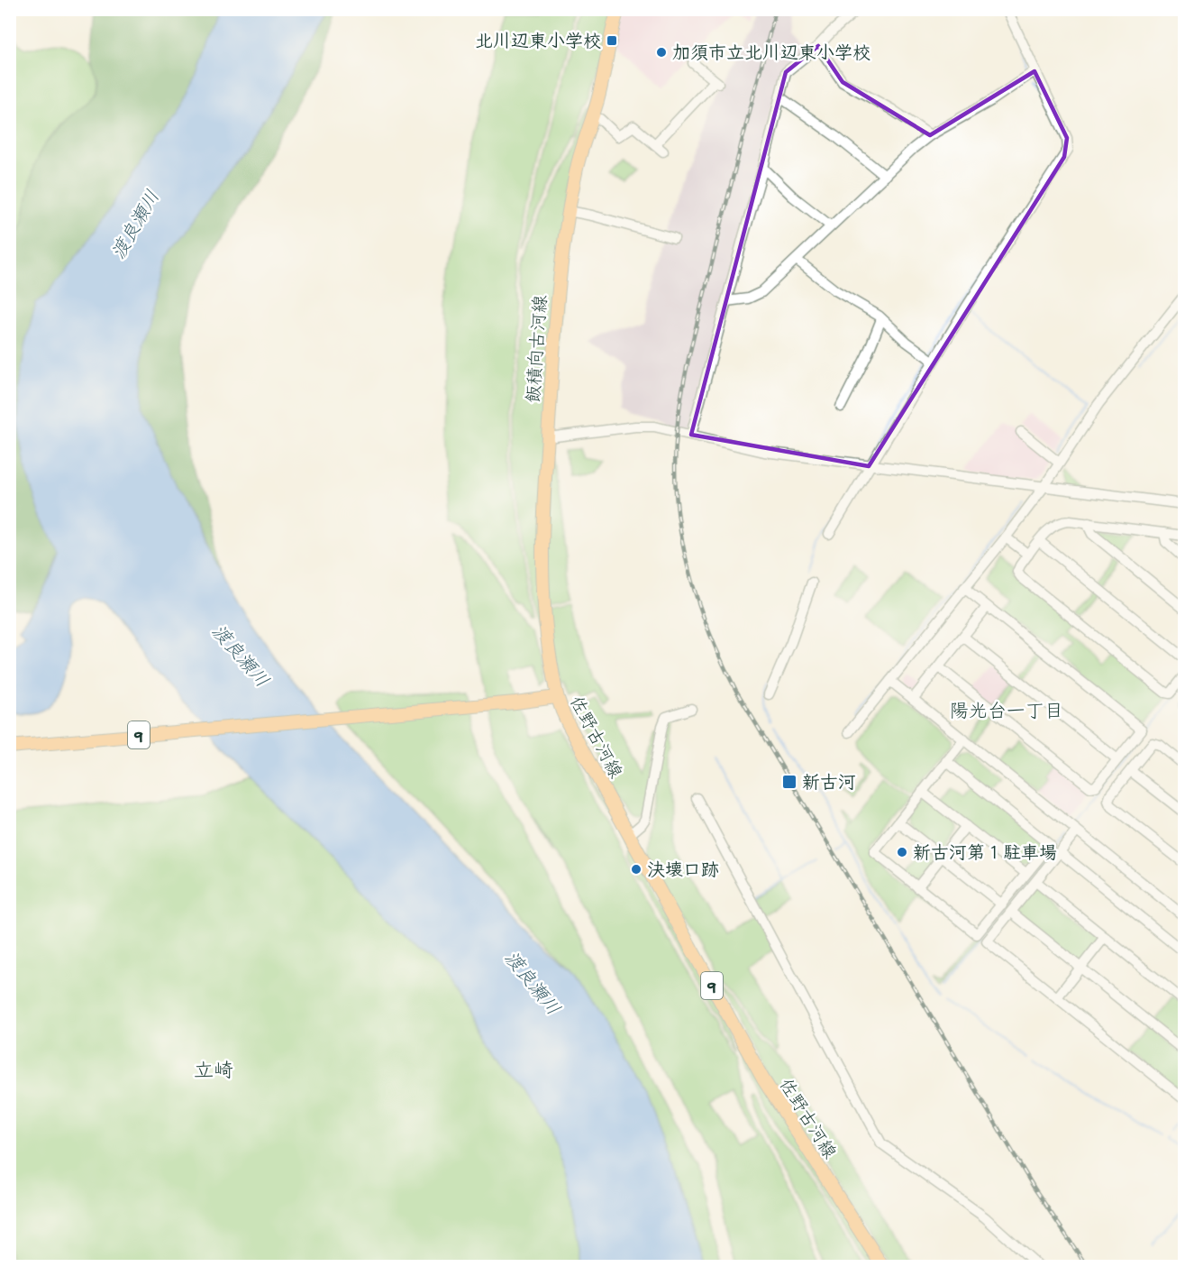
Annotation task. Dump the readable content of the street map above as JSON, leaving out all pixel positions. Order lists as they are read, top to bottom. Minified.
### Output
{"streets":{"main road":["飯積向古河線","9","佐野古河線"]},"crossings":[["飯積向古河線","佐野古河線"]],"districts":["陽光台一丁目","立崎"],"water":["渡良瀬川"],"places":{"transit":["北川辺東小学校","新古河"],"other":["加須市立北川辺東小学校","新古河第１駐車場","決壊口跡"]}}
